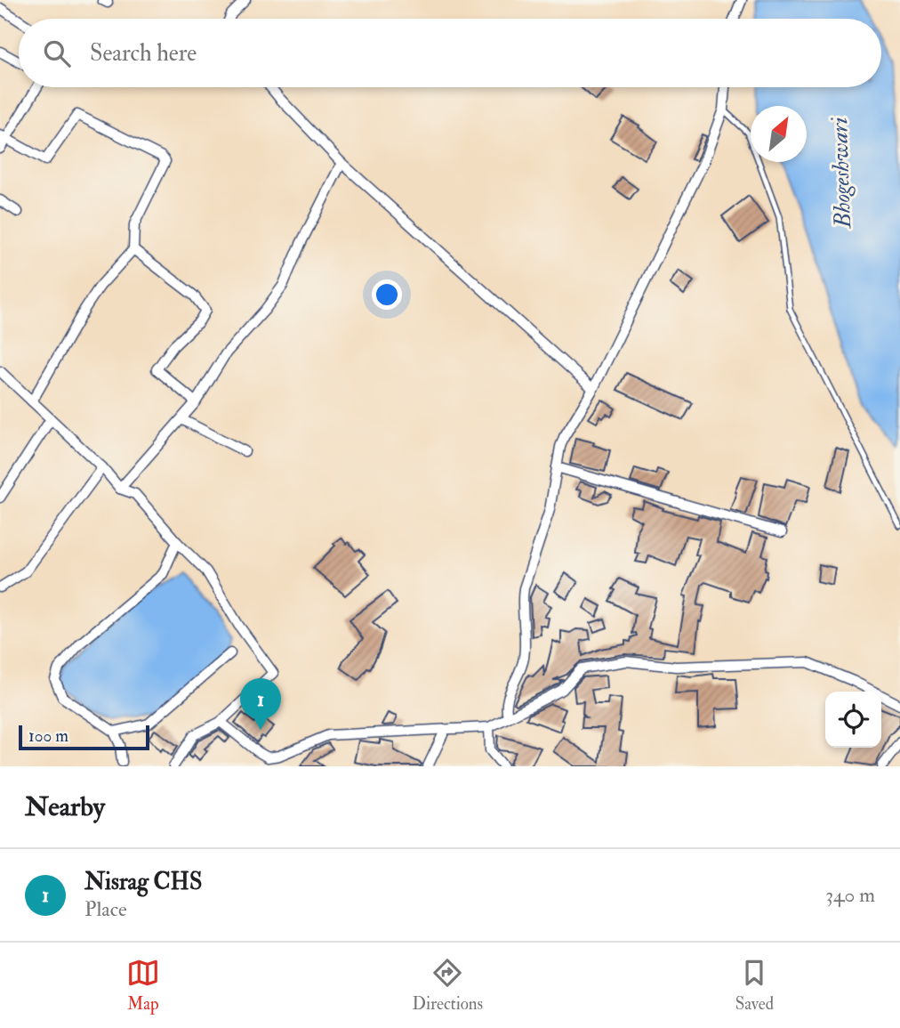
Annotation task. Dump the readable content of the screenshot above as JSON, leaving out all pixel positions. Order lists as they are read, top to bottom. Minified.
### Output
{"water":["Bhogeshwari"],"scale_bar":"100 m","north":"top right","page":{"search":"Search here","pins":"1","scale":"100 m","heading":"Nearby","list":[{"mark":"1","name":"Nisrag CHS","note":"Place","value":"340 m"}],"nav":["Map","Directions","Saved"]}}
